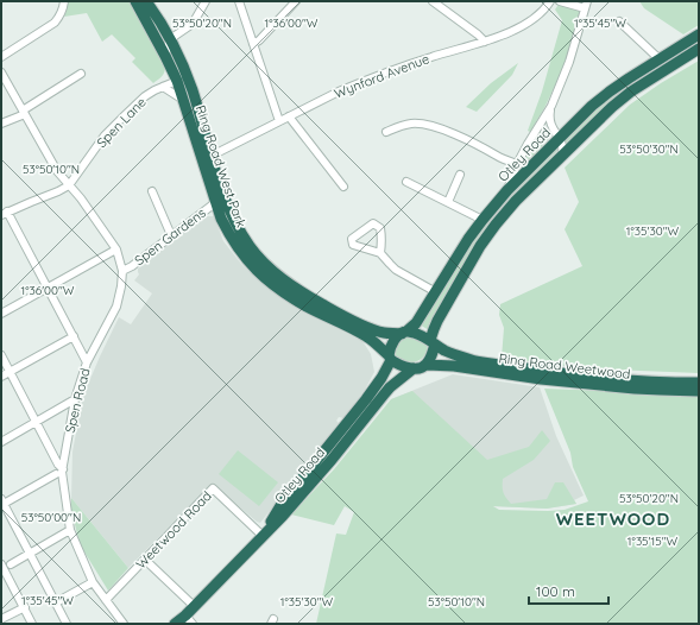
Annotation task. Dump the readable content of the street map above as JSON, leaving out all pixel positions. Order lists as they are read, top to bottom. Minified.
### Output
{"streets":{"highway":["Otley Road","Ring Road West Park","Ring Road Weetwood"],"street":["Wynford Avenue","Spen Lane","Spen Gardens","Spen Road","Weetwood Road"]},"crossings":[["Wynford Avenue","Ring Road West Park"],["Spen Lane","Ring Road West Park"],["Spen Lane","Spen Road"],["Otley Road","Ring Road West Park"],["Otley Road","Ring Road Weetwood"],["Otley Road","Weetwood Road"],["Ring Road West Park","Spen Gardens"],["Ring Road West Park","Ring Road Weetwood"],["Spen Gardens","Spen Road"],["Spen Road","Weetwood Road"]],"districts":["WEETWOOD"],"scale_bar":"100 m","coordinates":["53°50'20\"N","1°36'00\"W","1°35'45\"W","53°50'30\"N","53°50'10\"N","1°35'30\"W","53°50'00\"N","1°35'15\"W"]}
